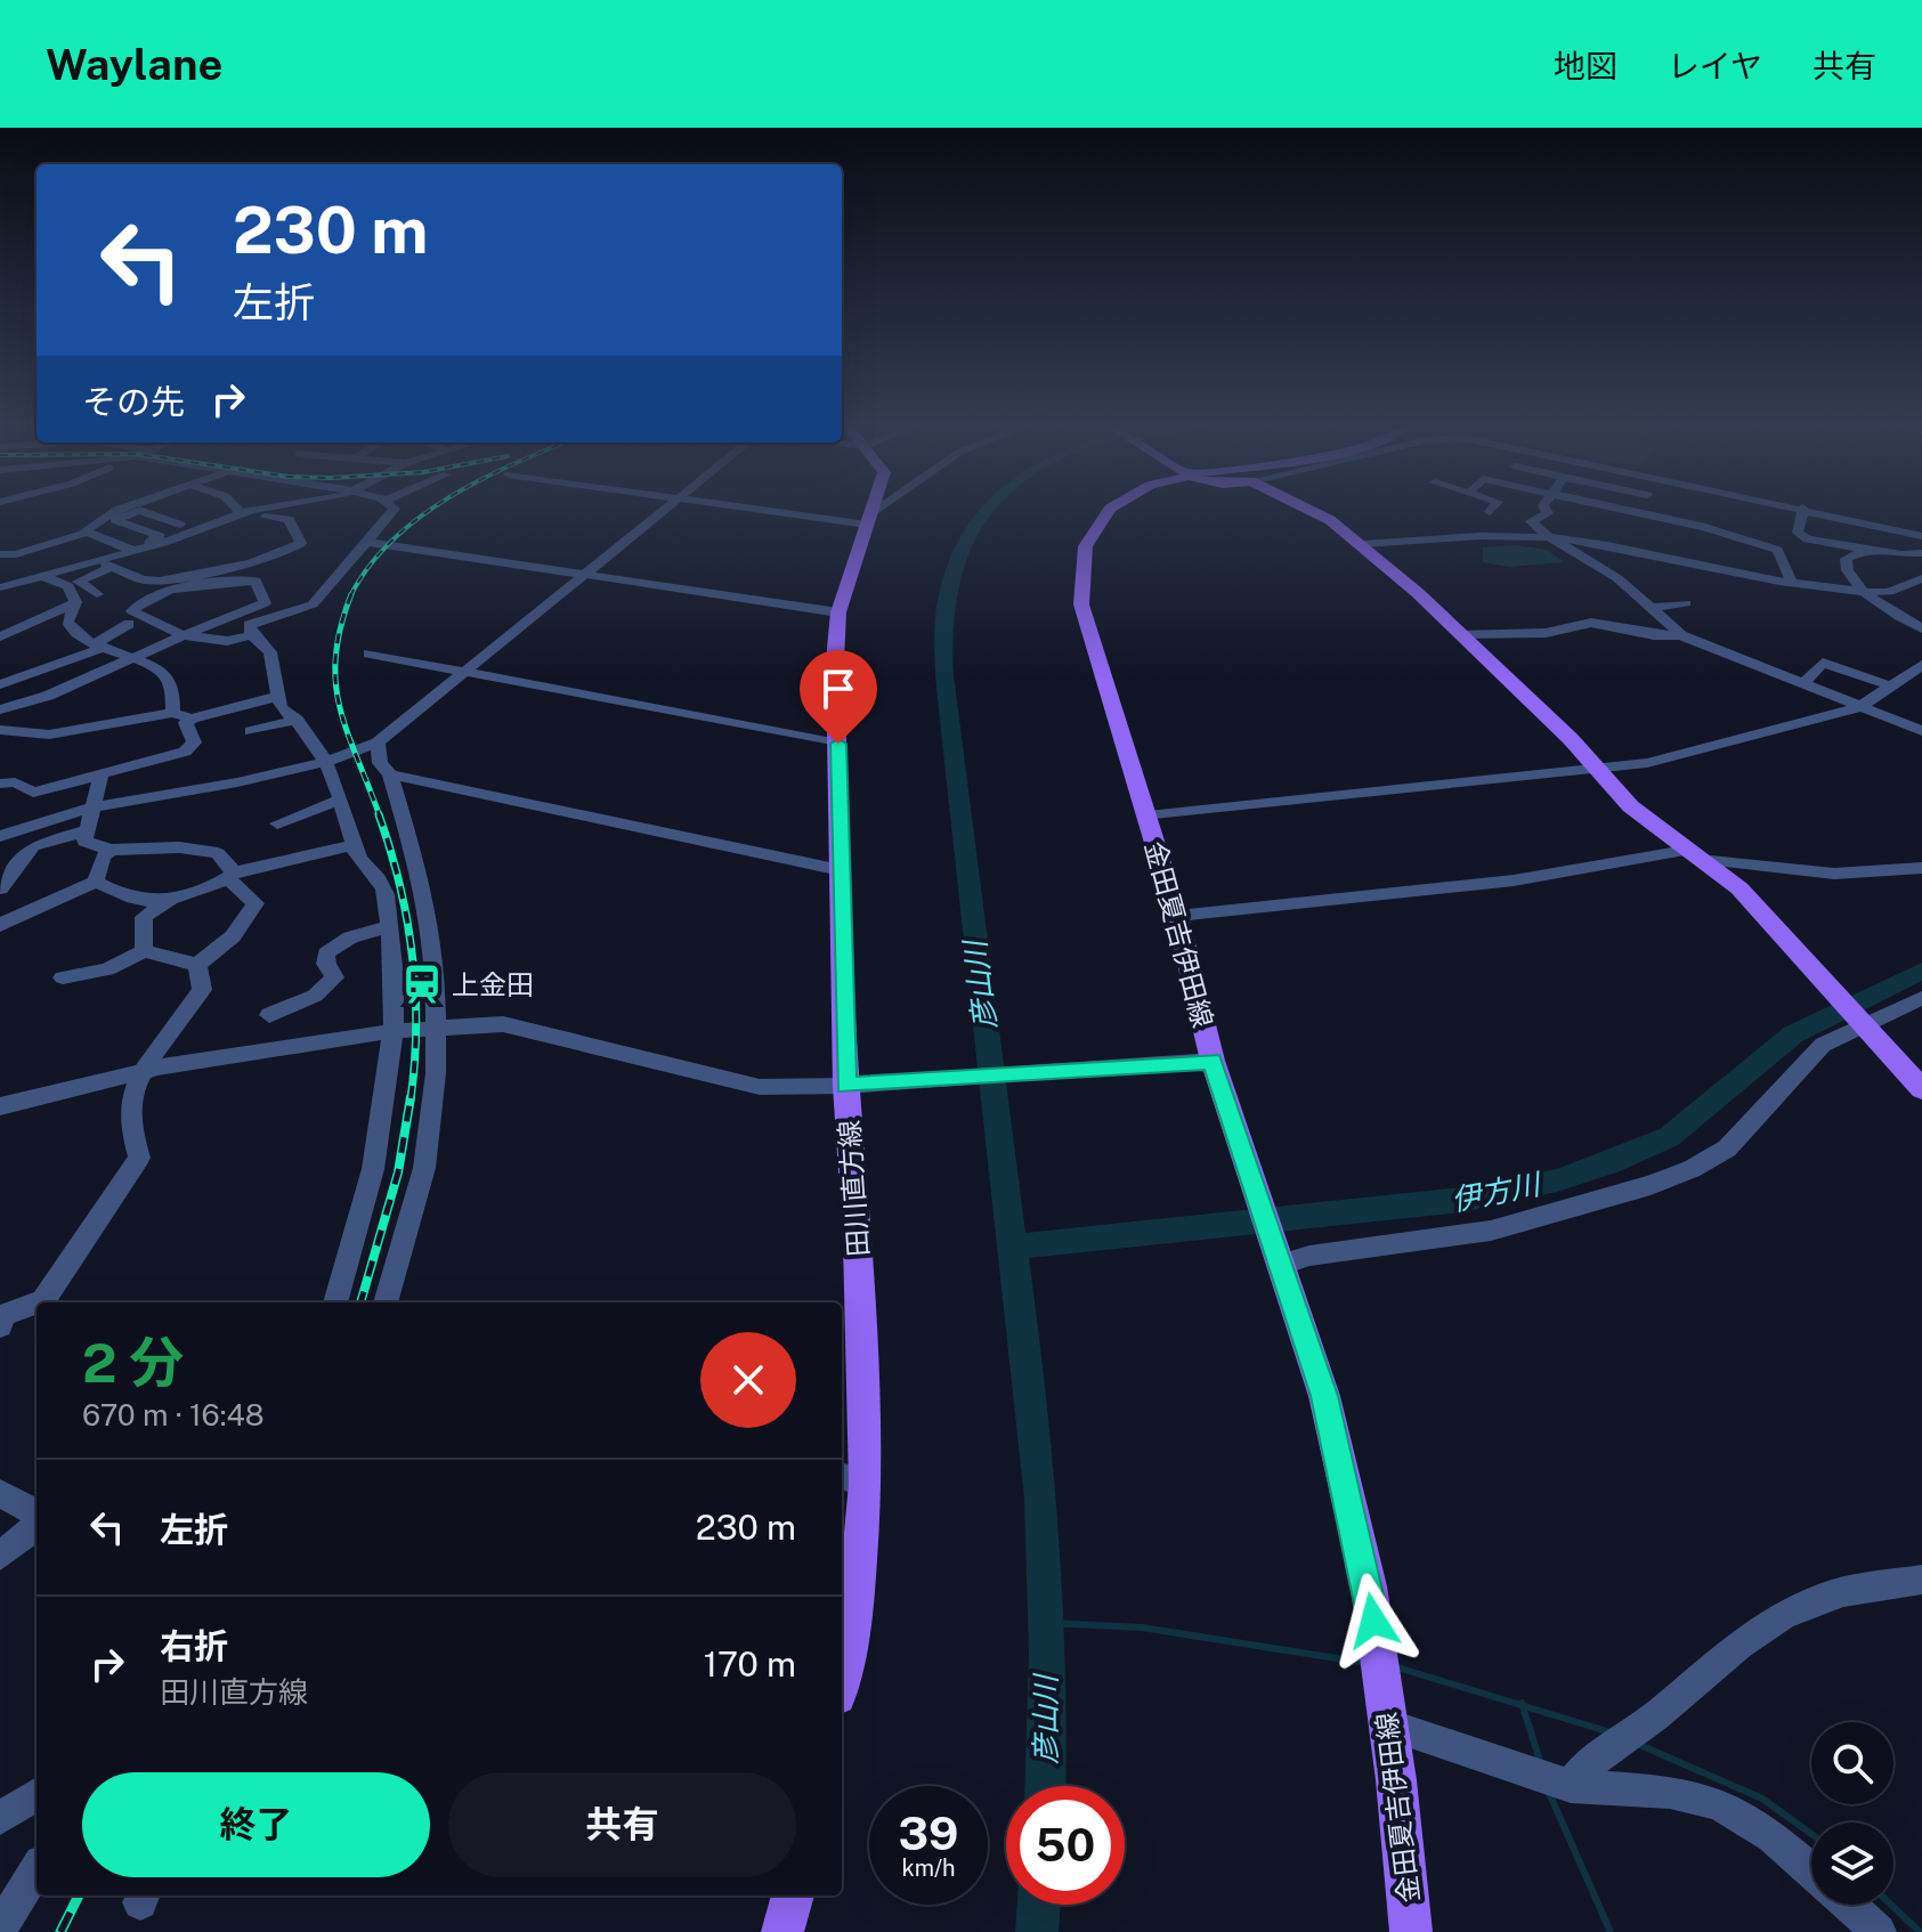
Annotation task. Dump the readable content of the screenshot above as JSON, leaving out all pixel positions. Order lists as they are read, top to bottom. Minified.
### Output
{"streets":{"main road":["金田夏吉伊田線","田川直方線"]},"water":["彦山川","伊方川"],"places":{"station":["上金田"]},"page":{"header":"Waylane","nav":["地図","レイヤ","共有"],"turn":["230 m","左折"],"then":"その先","heading":["2 分","670 m · 16:48"],"list":[{"name":"左折","value":"230 m"},{"name":"右折","note":"田川直方線","value":"170 m"}],"buttons":["終了","共有"],"speed":"39 km/h","limit":"50"}}
